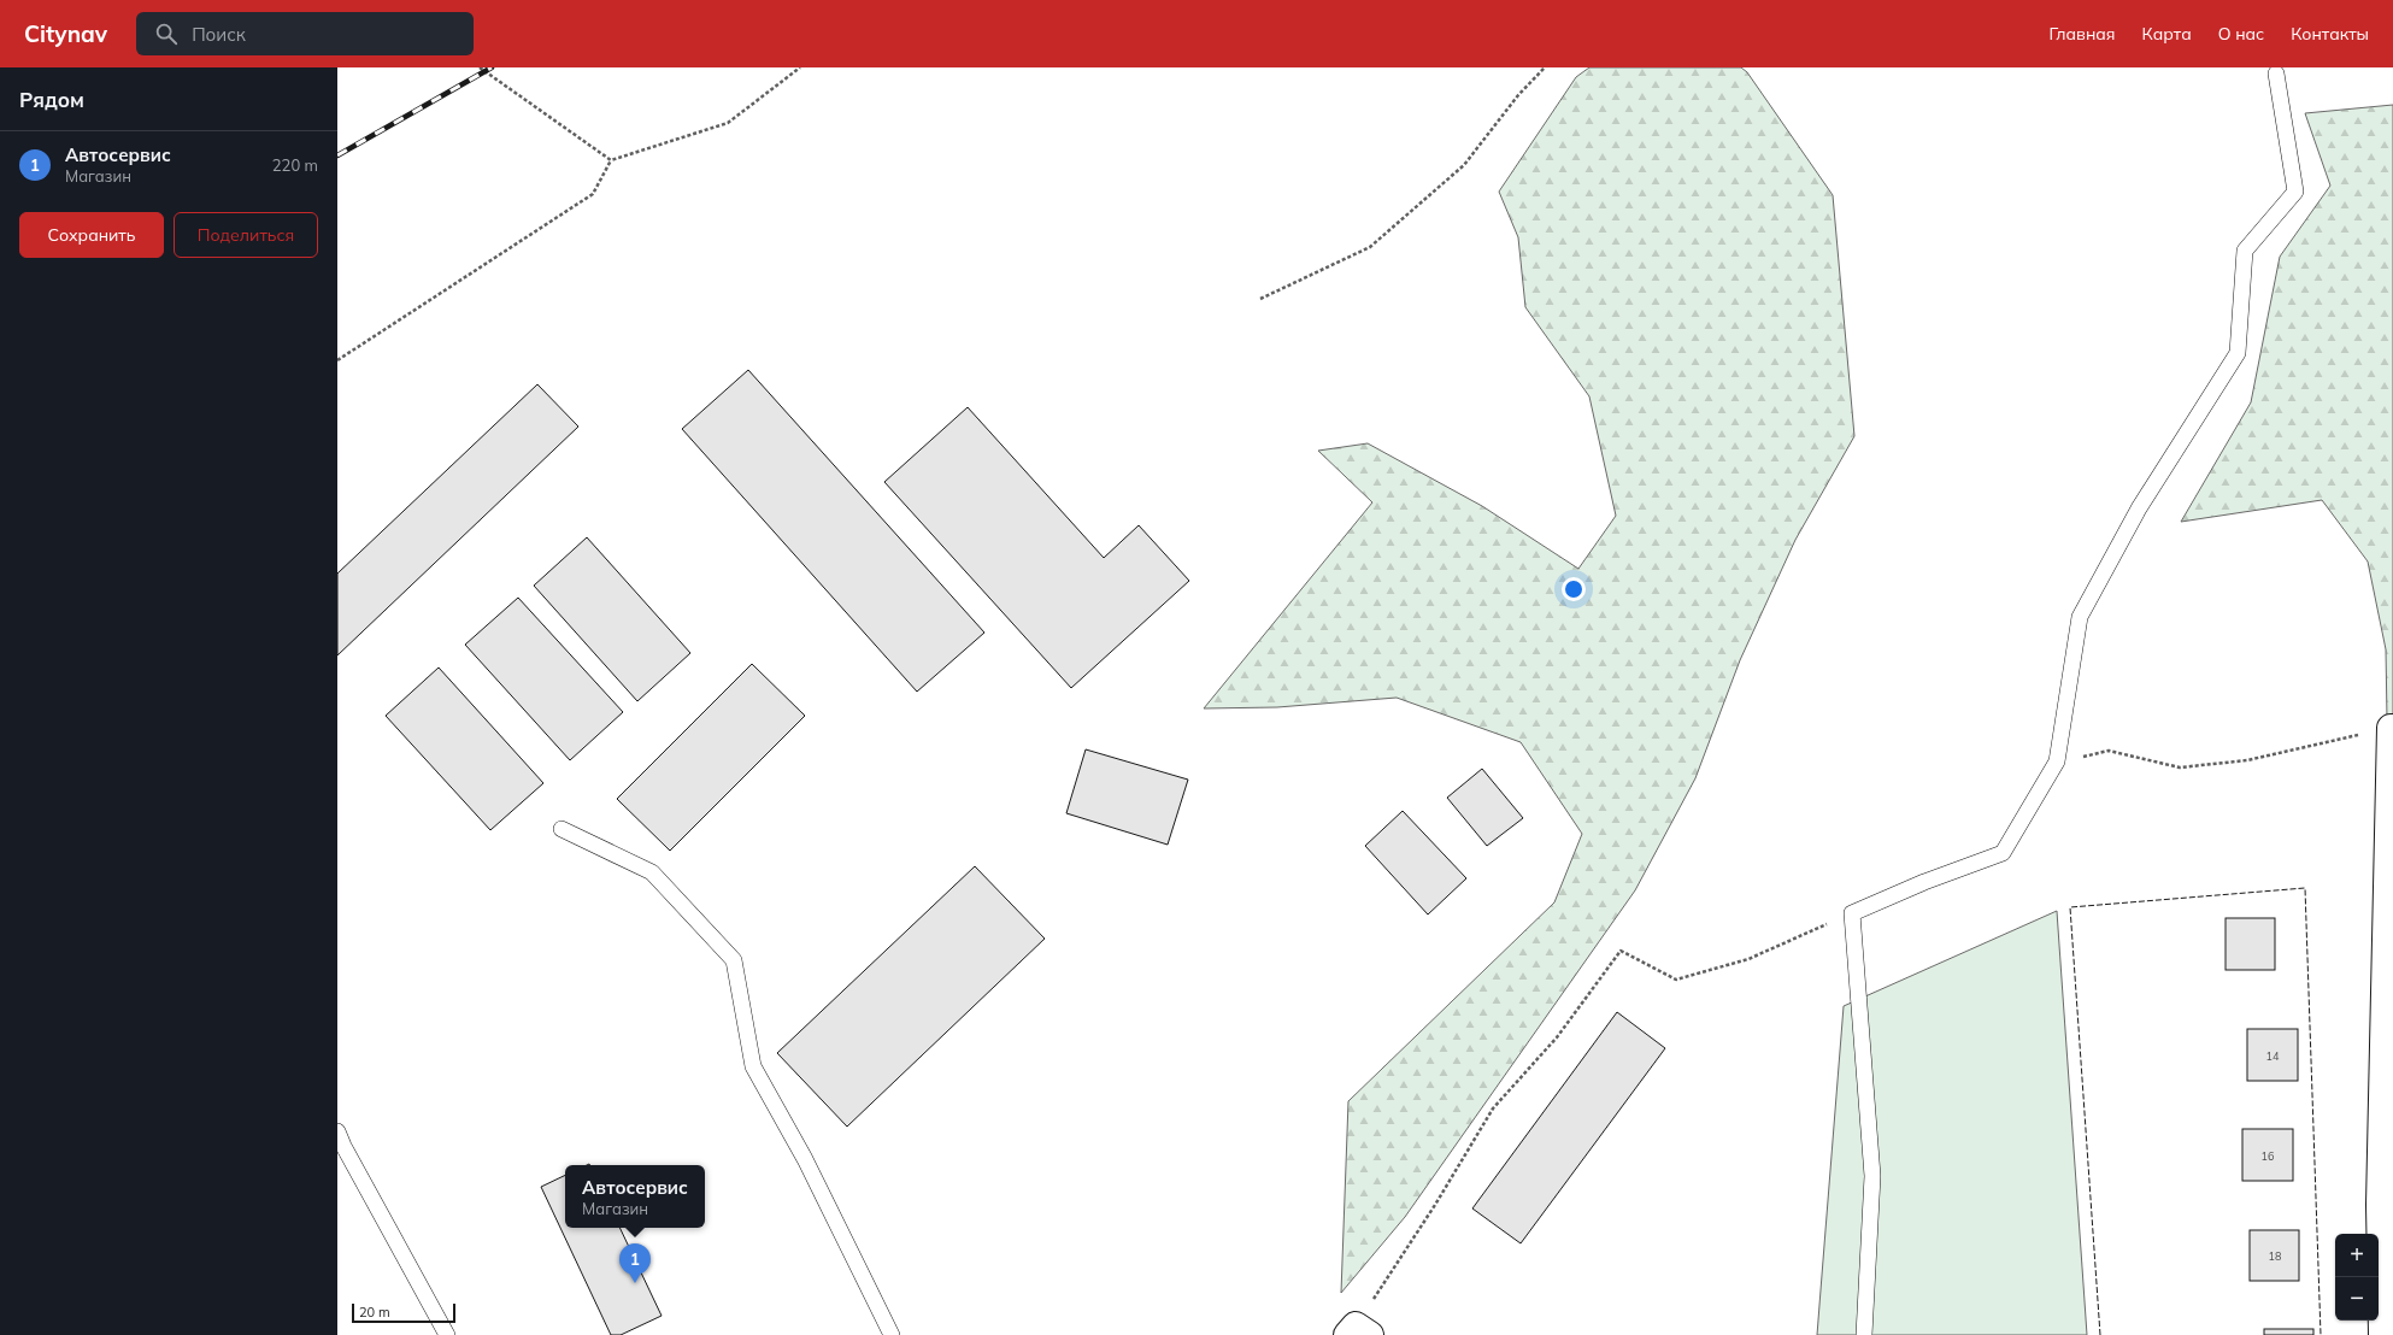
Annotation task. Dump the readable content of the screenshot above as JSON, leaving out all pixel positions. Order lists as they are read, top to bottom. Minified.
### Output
{"house_numbers":["14","16","18"],"scale_bar":"20 m","page":{"header":"Citynav","search":"Поиск","nav":["Главная","Карта","О нас","Контакты"],"heading":"Рядом","list":[{"mark":"1","name":"Автосервис","note":"Магазин","value":"220 m"}],"buttons":["Сохранить","Поделиться"],"popup":["Автосервис","Магазин"],"map_buttons":["+","−"],"pins":"1","scale":"20 m"}}
